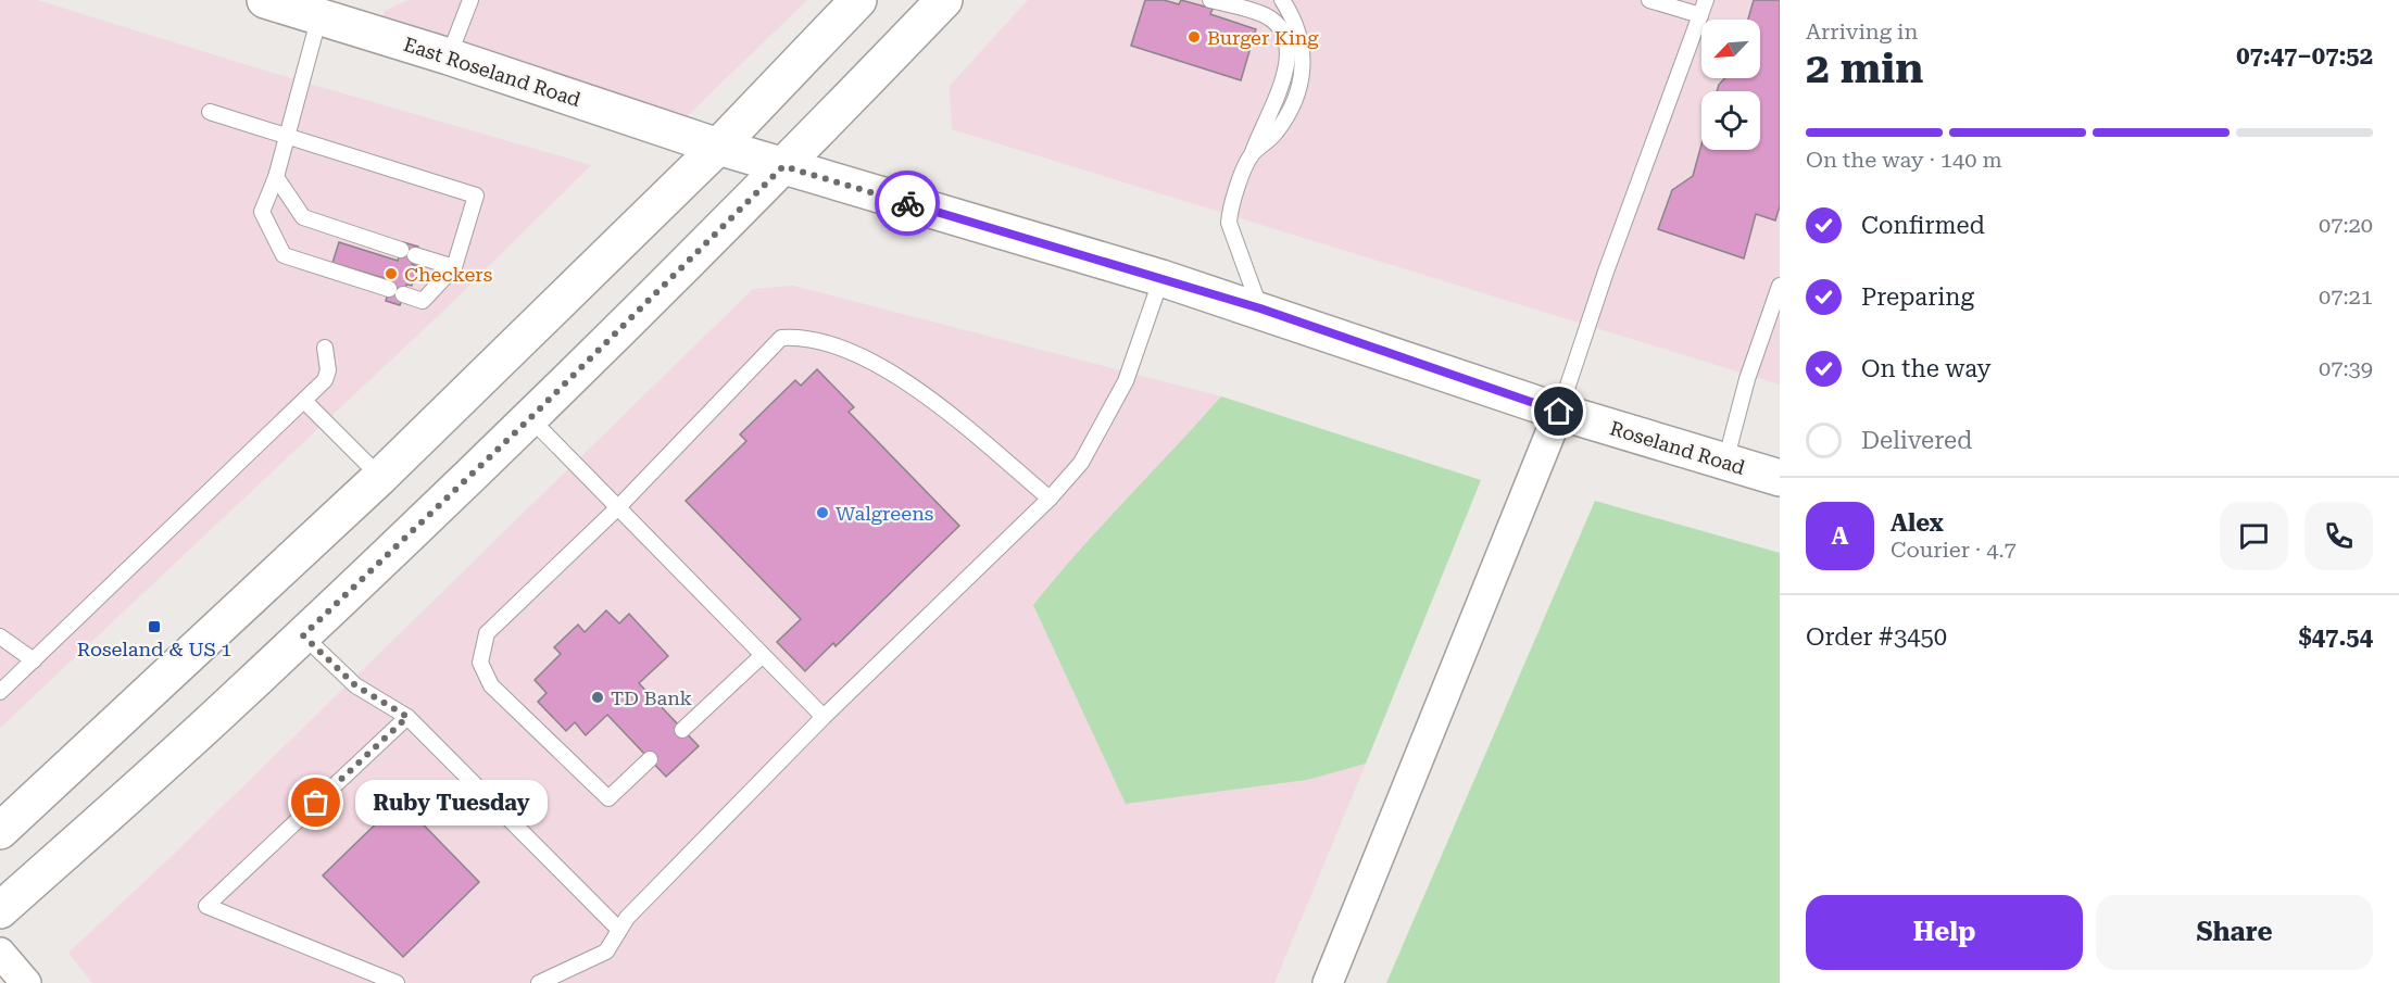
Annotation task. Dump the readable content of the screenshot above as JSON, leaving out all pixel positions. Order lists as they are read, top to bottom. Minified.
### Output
{"streets":{"main road":["East Roseland Road","Roseland Road"]},"crossings":[["East Roseland Road","Roseland Road"]],"places":{"other":["Burger King","Checkers","Walgreens","TD Bank","Ruby Tuesday"],"transit":["Roseland & US 1"]},"north":"bottom left","page":{"heading":["2 min","Arriving in","07:47–07:52"],"panel":["Alex","Courier · 4.7","Order #3450","$47.54"],"bar":"On the way · 140 m","list":[["Confirmed","07:20"],["Preparing","07:21"],["On the way","07:39"],"Delivered"],"round":"A","bubble":"Ruby Tuesday","buttons":["Help","Share"]}}
